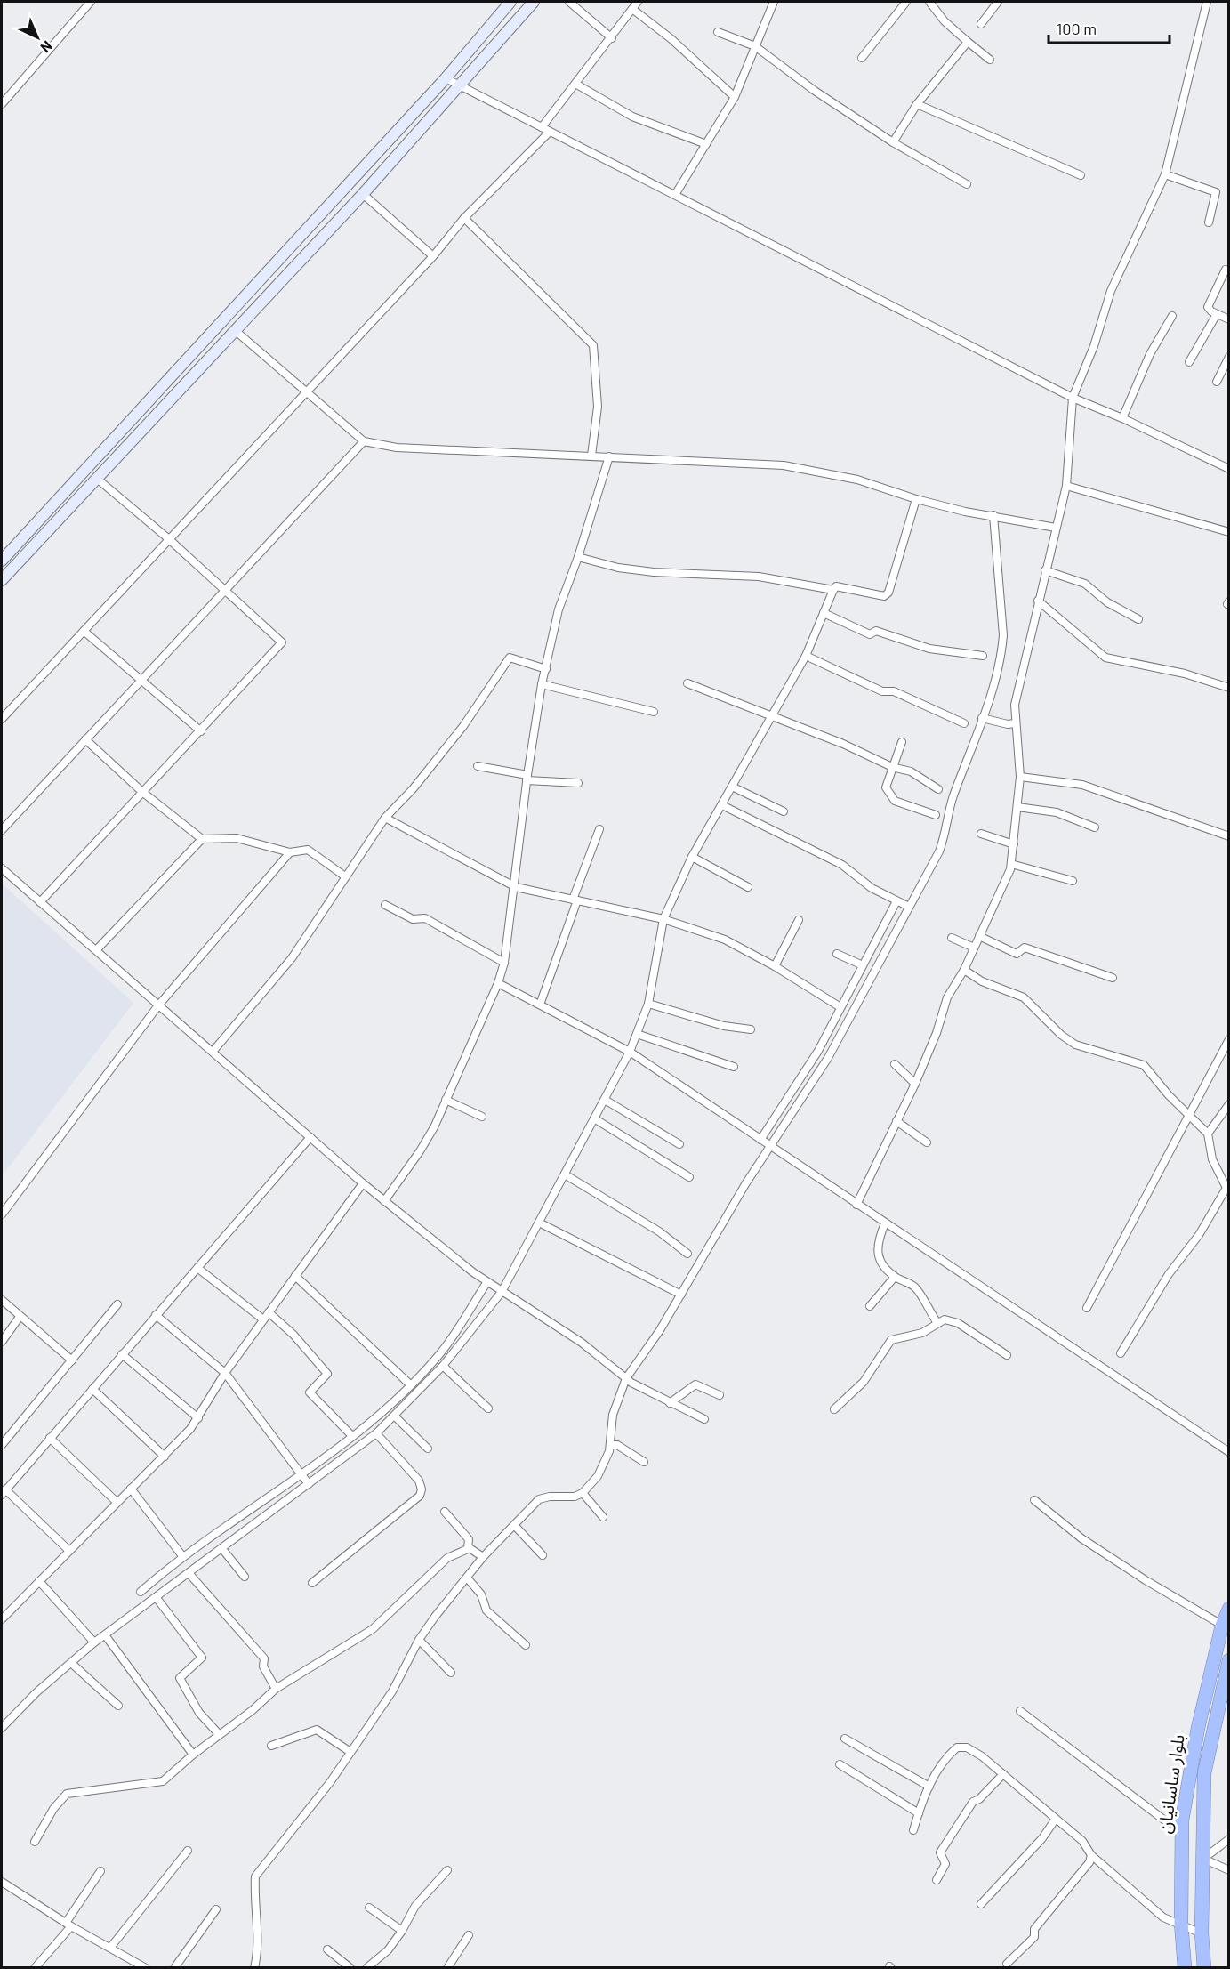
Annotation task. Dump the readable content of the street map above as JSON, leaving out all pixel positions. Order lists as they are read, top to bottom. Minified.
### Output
{"streets":{"highway":["بلوار ساسانیان"]},"scale_bar":"100 m","north":"bottom right"}
